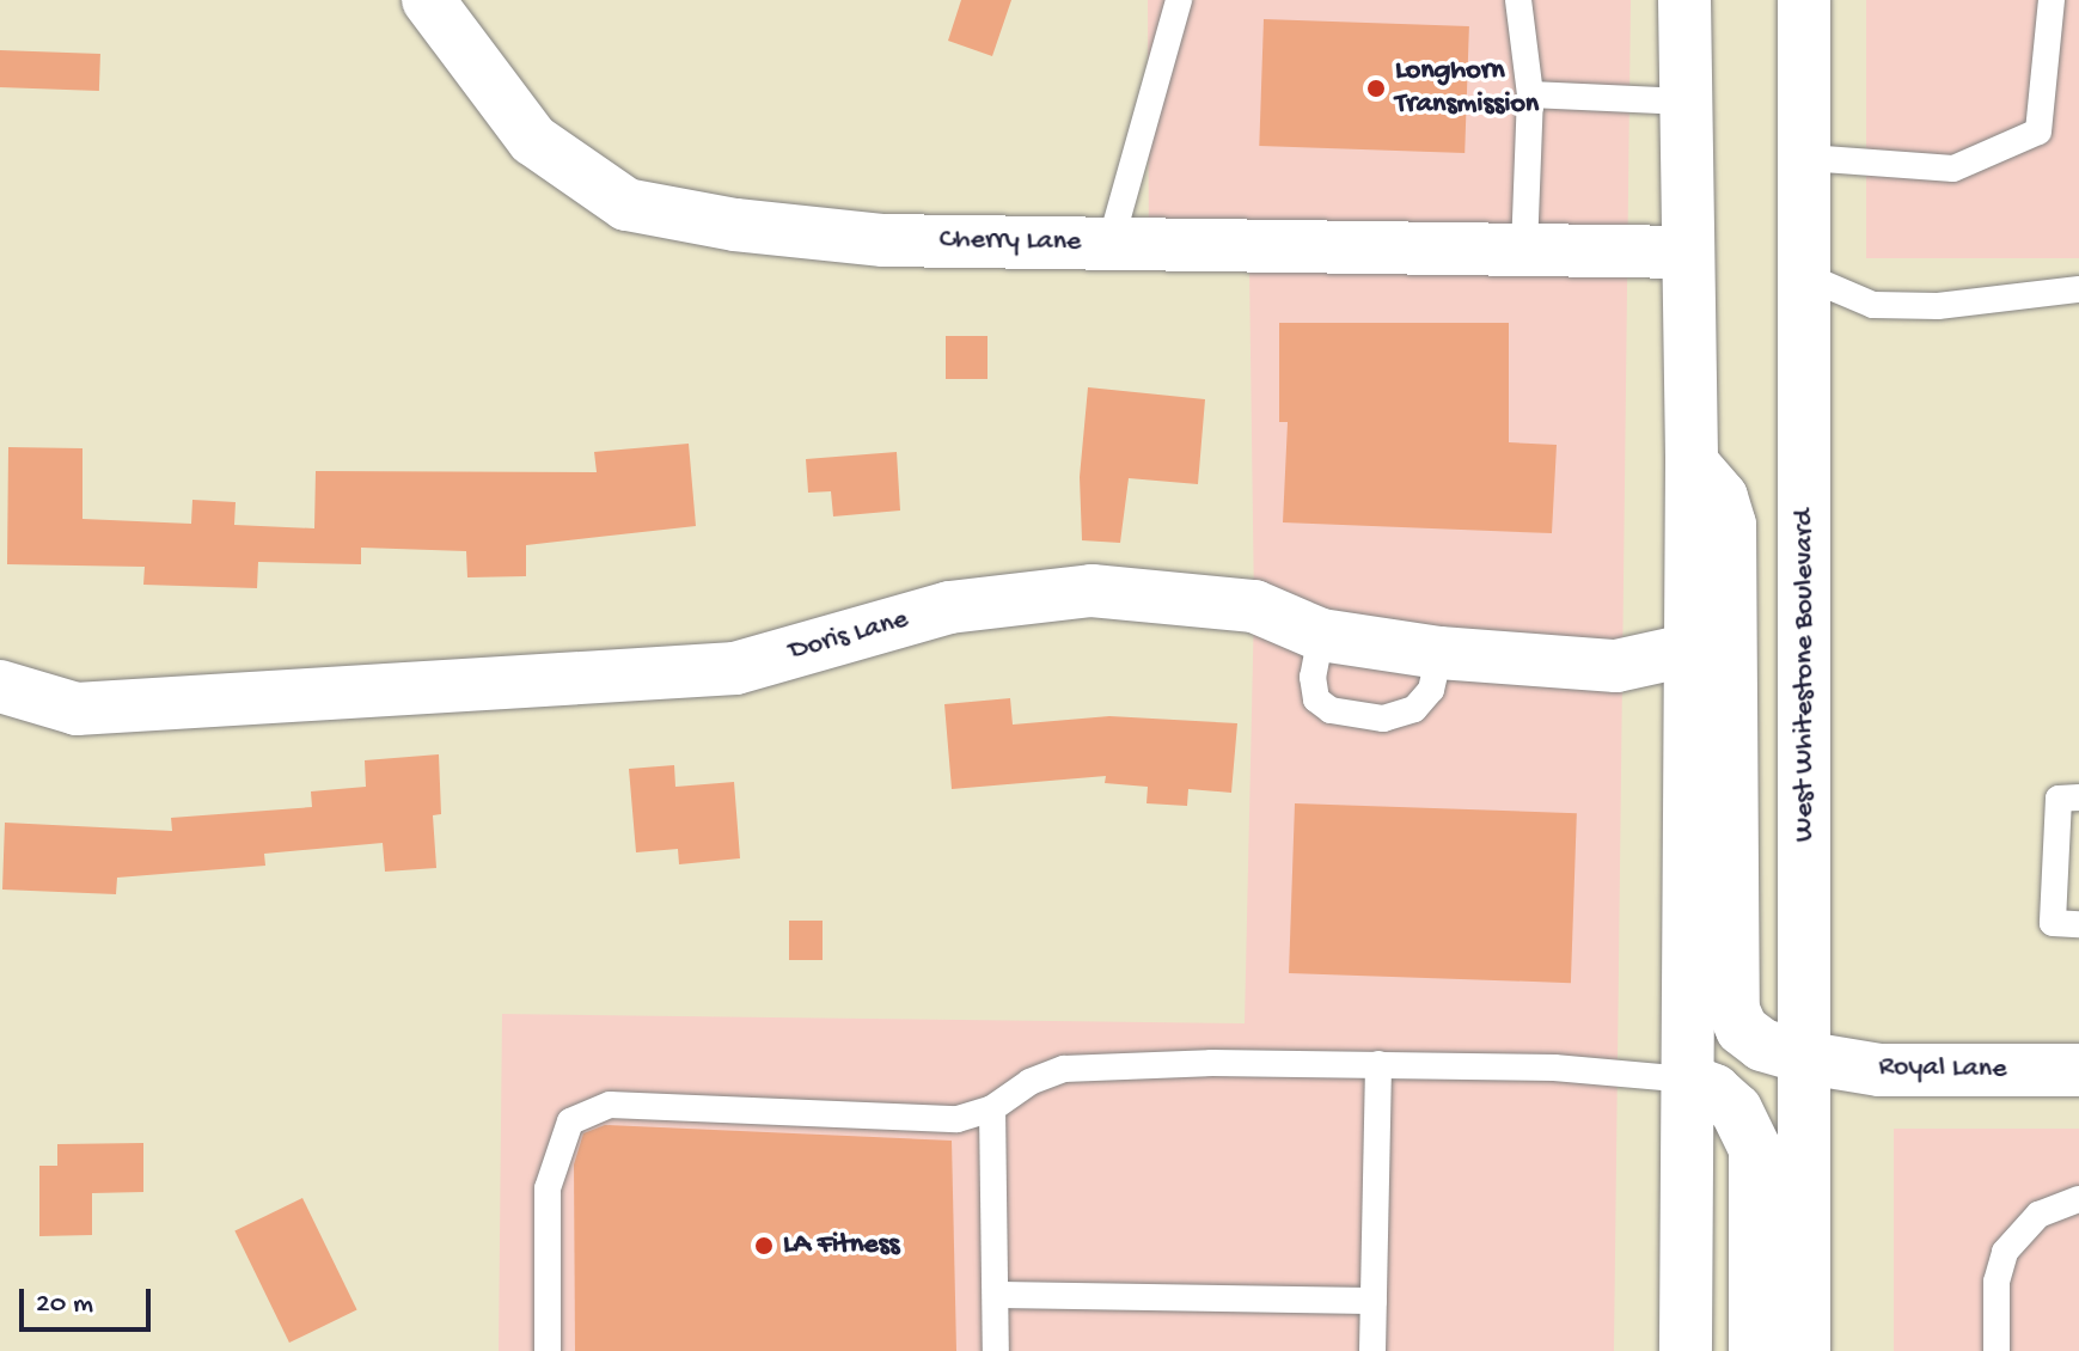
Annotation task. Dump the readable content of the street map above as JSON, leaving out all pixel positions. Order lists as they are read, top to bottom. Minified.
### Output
{"streets":{"main road":["Cherry Lane","Doris Lane","West Whitestone Boulevard","Royal Lane"]},"crossings":[["West Whitestone Boulevard","Royal Lane"]],"places":["Longhorn Transmission","LA Fitness"],"scale_bar":"20 m"}
